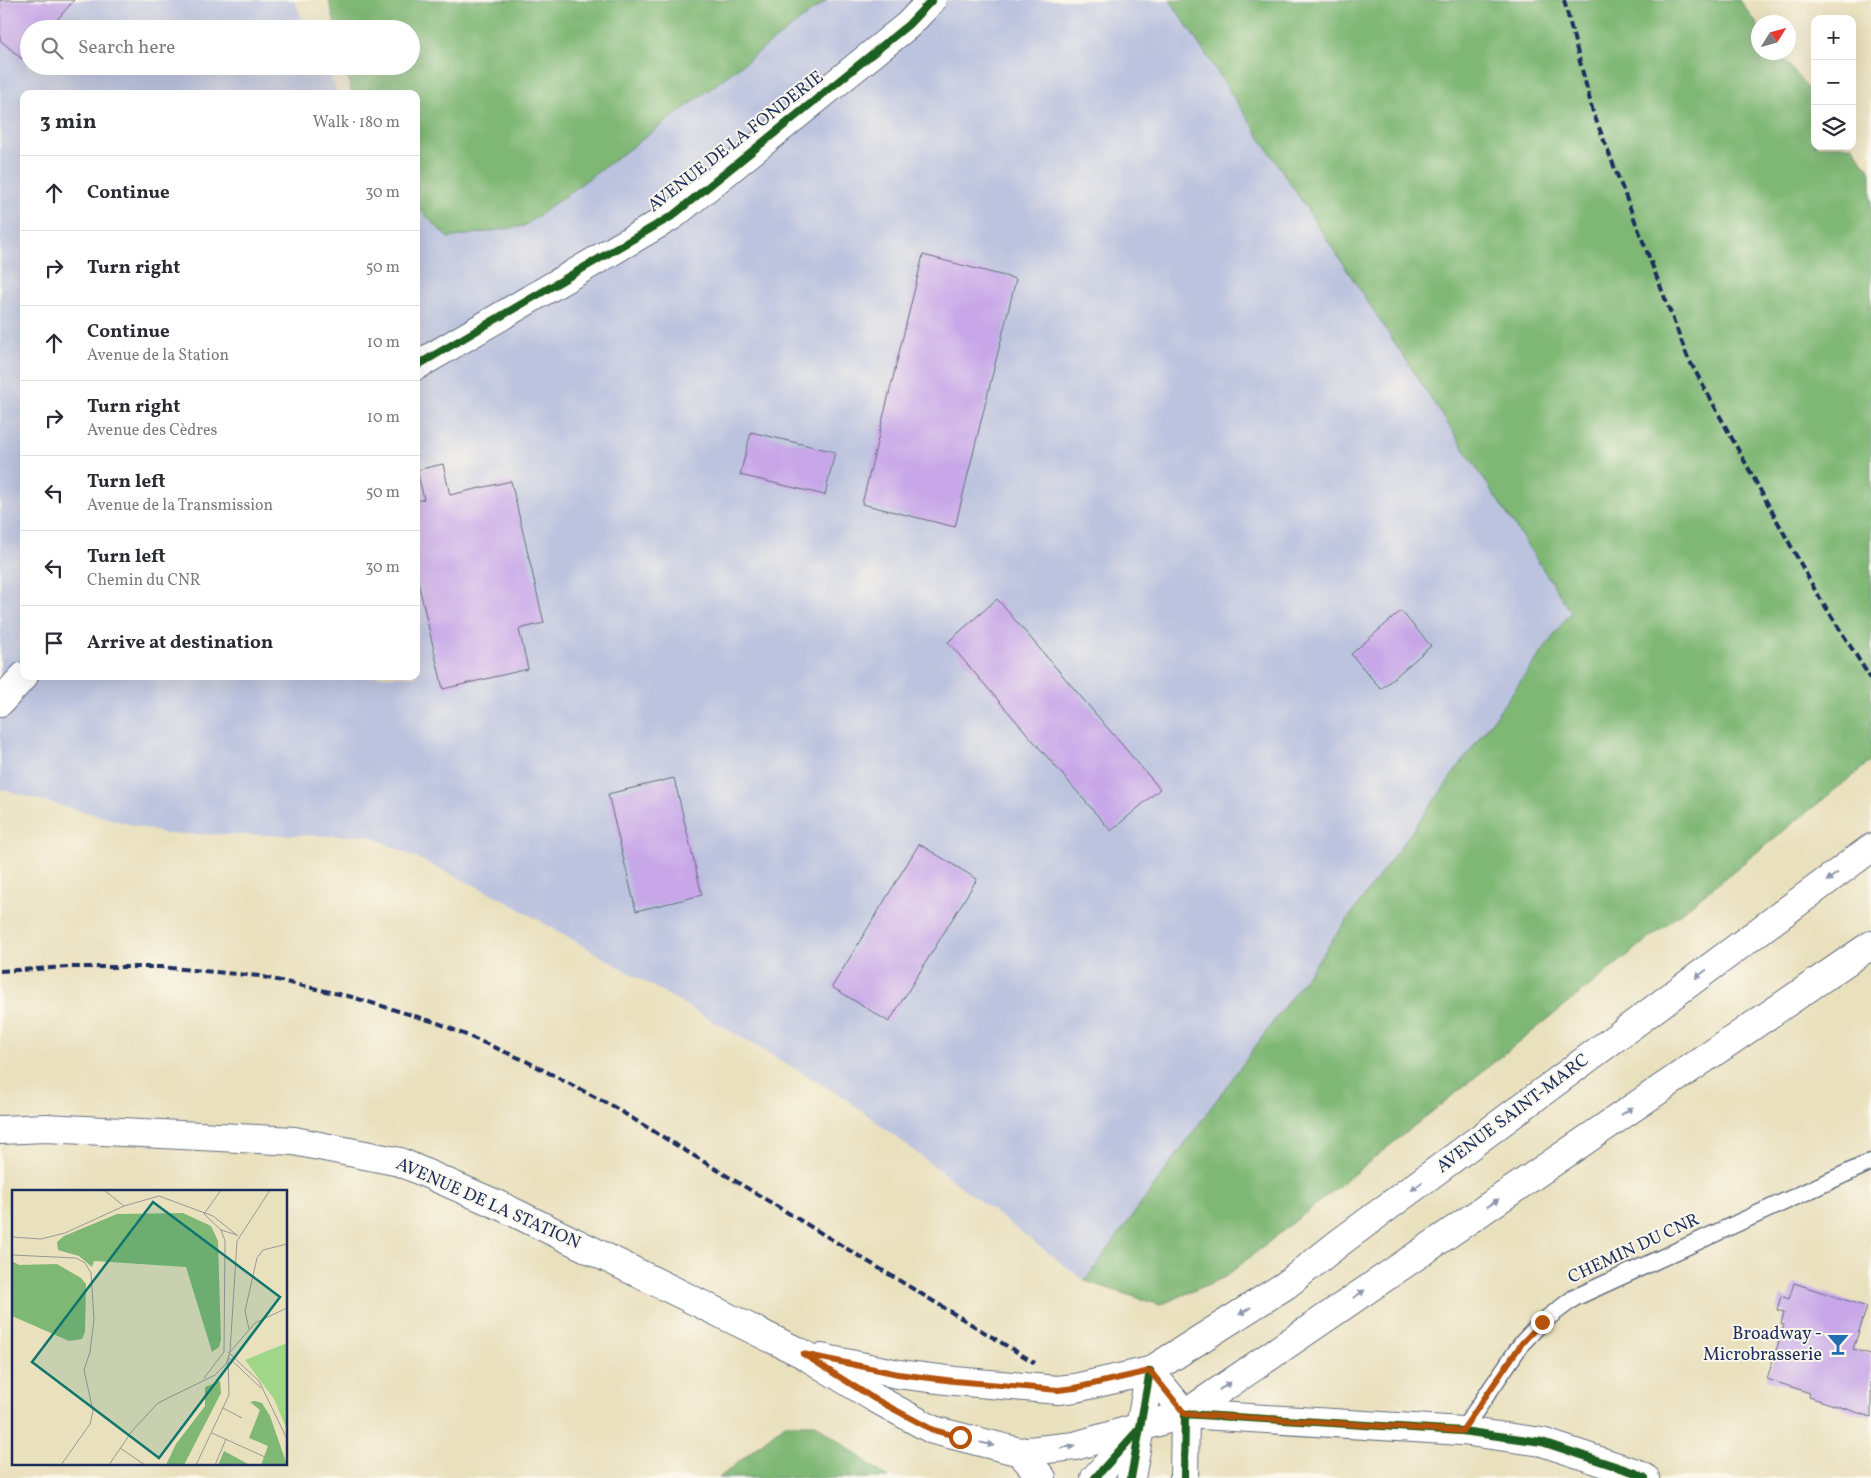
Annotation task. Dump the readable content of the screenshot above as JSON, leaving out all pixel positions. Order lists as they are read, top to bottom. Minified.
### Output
{"streets":{"main road":["AVENUE DE LA FONDERIE","AVENUE SAINT-MARC","AVENUE DE LA STATION"],"lane":["CHEMIN DU CNR"]},"places":{"bar":["Broadway - Microbrasserie"]},"north":"top right","page":{"map_buttons":["+","−"],"search":"Search here","heading":["3 min","Walk · 180 m"],"list":[["Continue","30 m"],["Turn right","50 m"],["Continue","Avenue de la Station","10 m"],["Turn right","Avenue des Cèdres","10 m"],["Turn left","Avenue de la Transmission","50 m"],["Turn left","Chemin du CNR","30 m"],"Arrive at destination"]}}
